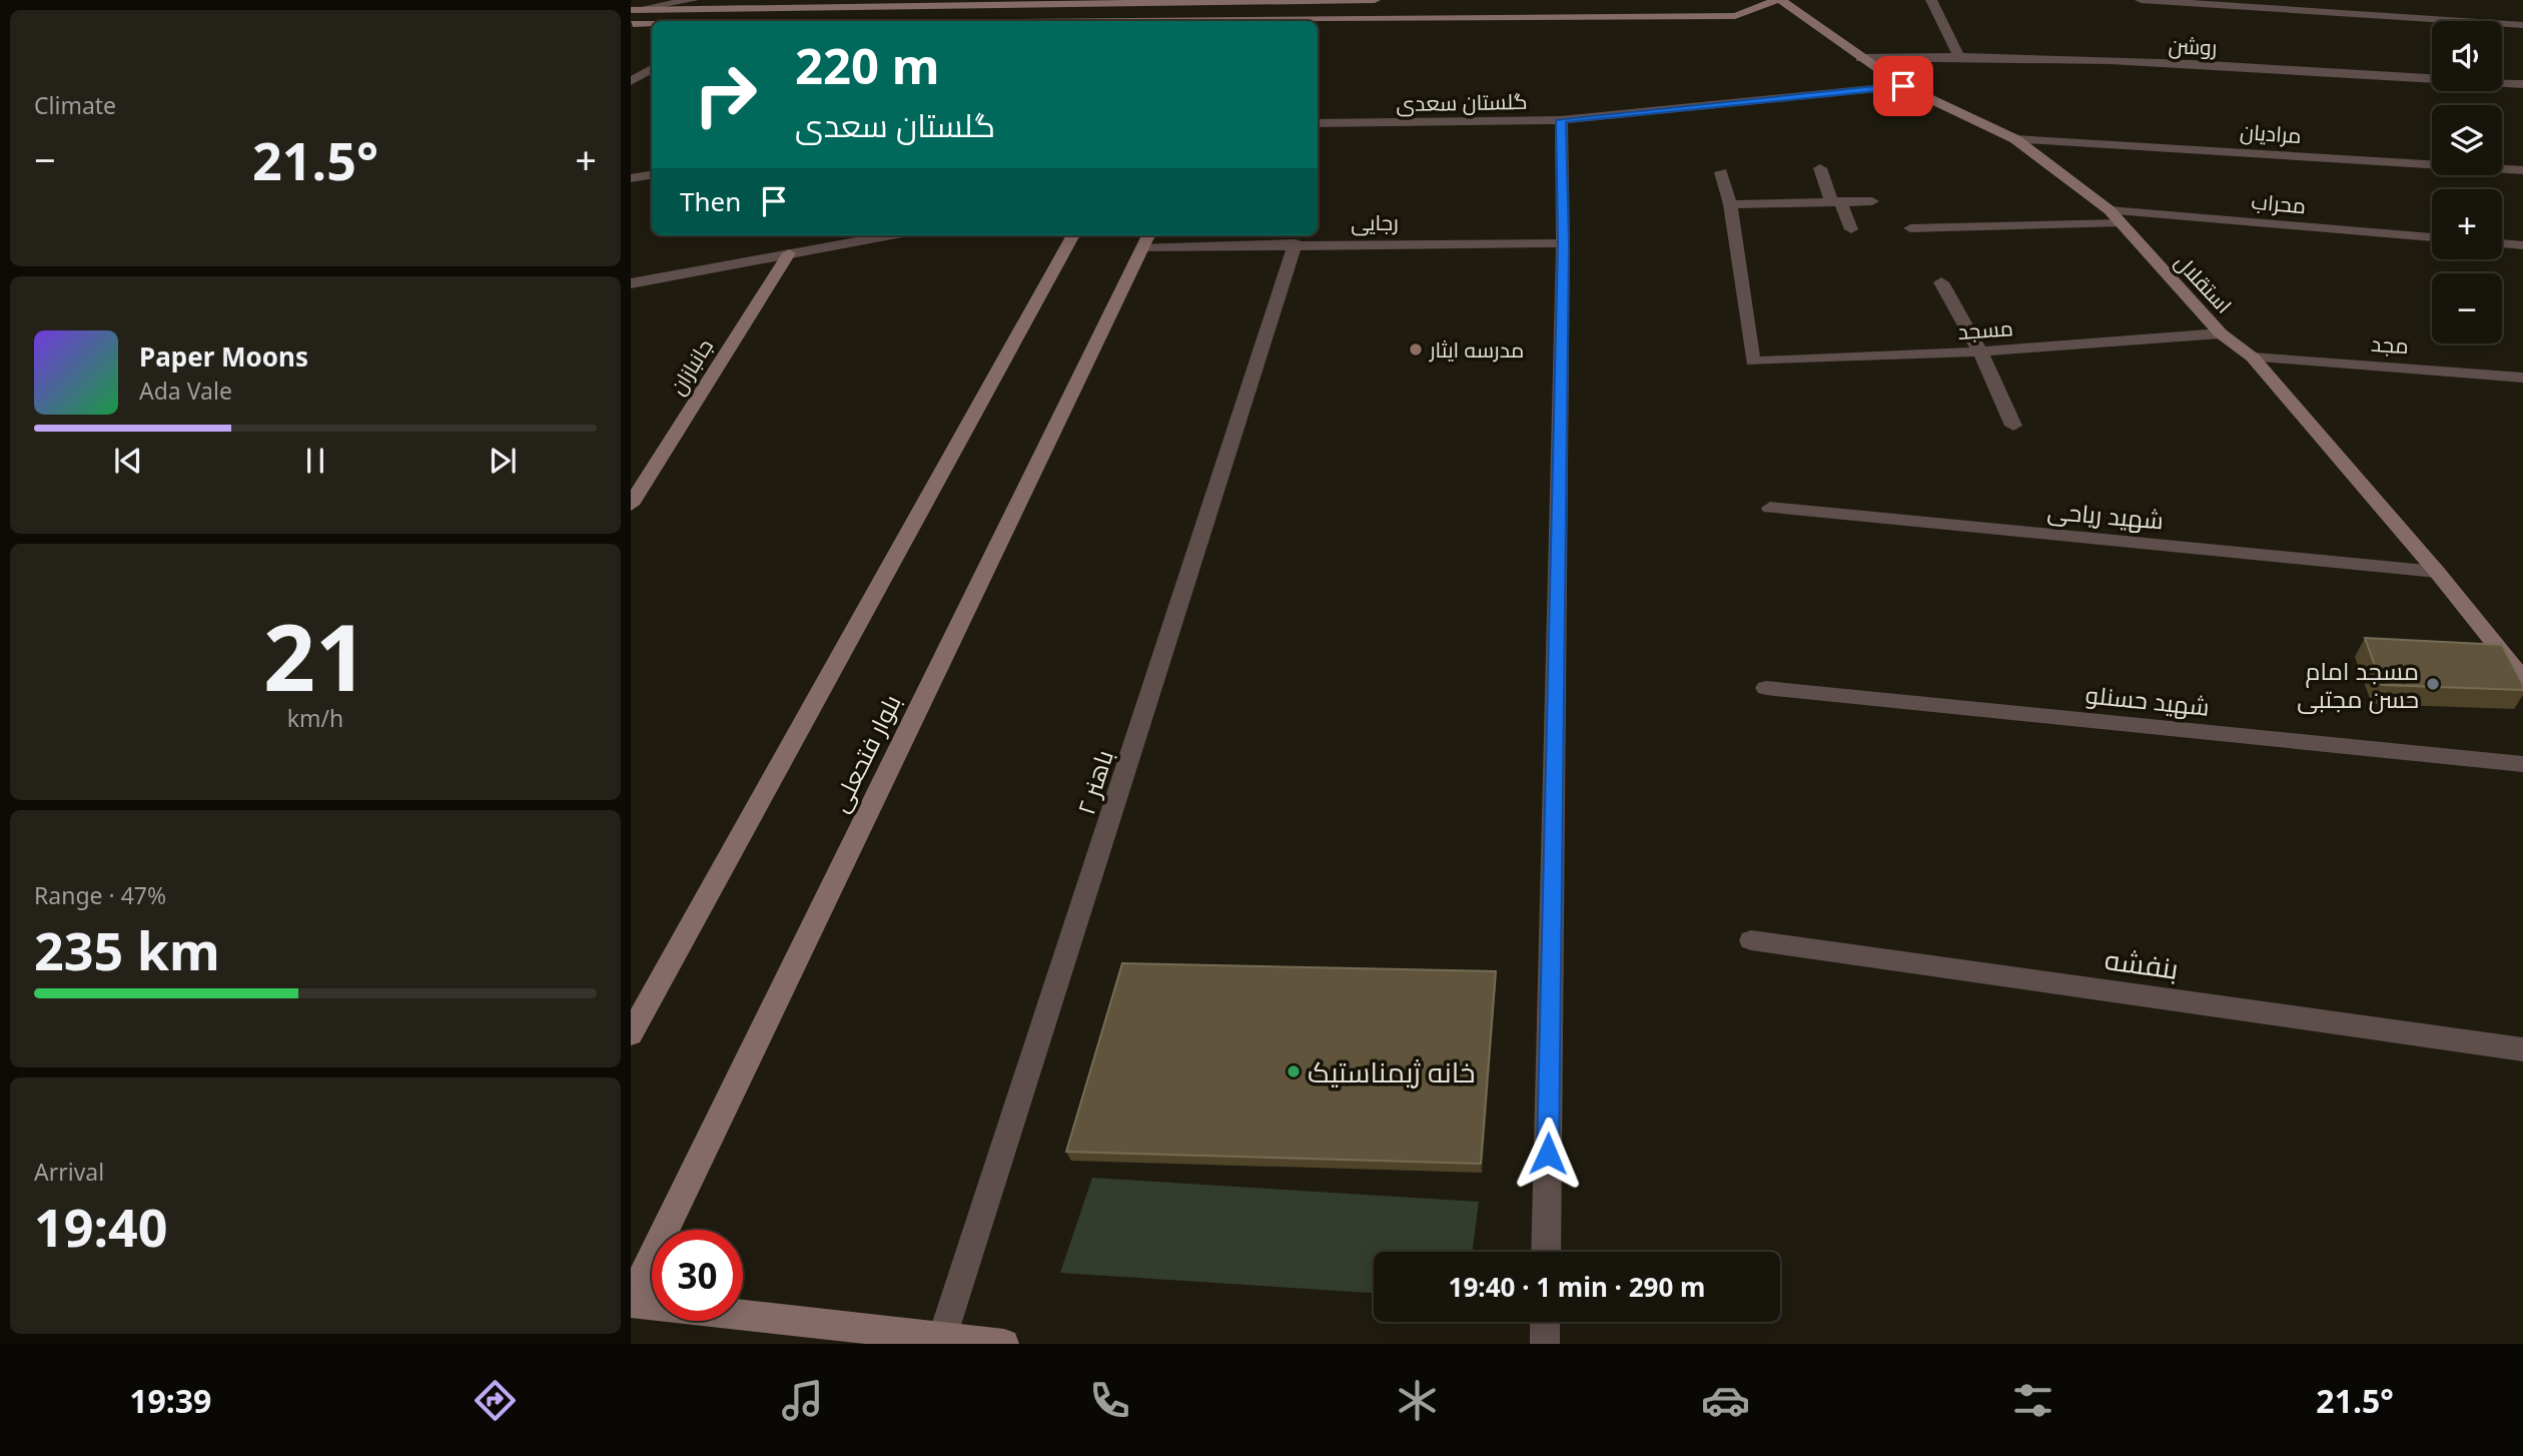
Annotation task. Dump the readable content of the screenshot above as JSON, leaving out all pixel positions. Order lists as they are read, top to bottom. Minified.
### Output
{"streets":{"street":["روشن","گلستان سعدی","مرادیان","محراب","رجایی","استقلال","مسجد","مجد","جانبازان","شهید ریاحی","شهید حسنلو","بلوار فتحعلی","باهنر ۲","بنفشه"]},"crossings":[["روشن","استقلال"],["گلستان سعدی","استقلال"],["مرادیان","استقلال"],["محراب","استقلال"],["رجایی","بلوار فتحعلی"],["رجایی","باهنر ۲"],["استقلال","مسجد"],["استقلال","مجد"],["استقلال","شهید ریاحی"]],"places":["مدرسه ایثار","مسجد امام حسن مجتبی","خانه ژیمناستیک"],"page":{"tile":["Climate",["21","km/h"],["Range · 47%","235 km"],["Arrival","19:40"]],"map_buttons":["+","−"],"turn":["220 m","گلستان سعدی"],"heat":["−","21.5°","+"],"then":"Then","song":["Paper Moons","Ada Vale"],"limit":"30","trip":"19:40 · 1 min · 290 m","tabs":["19:39","21.5°"]}}
